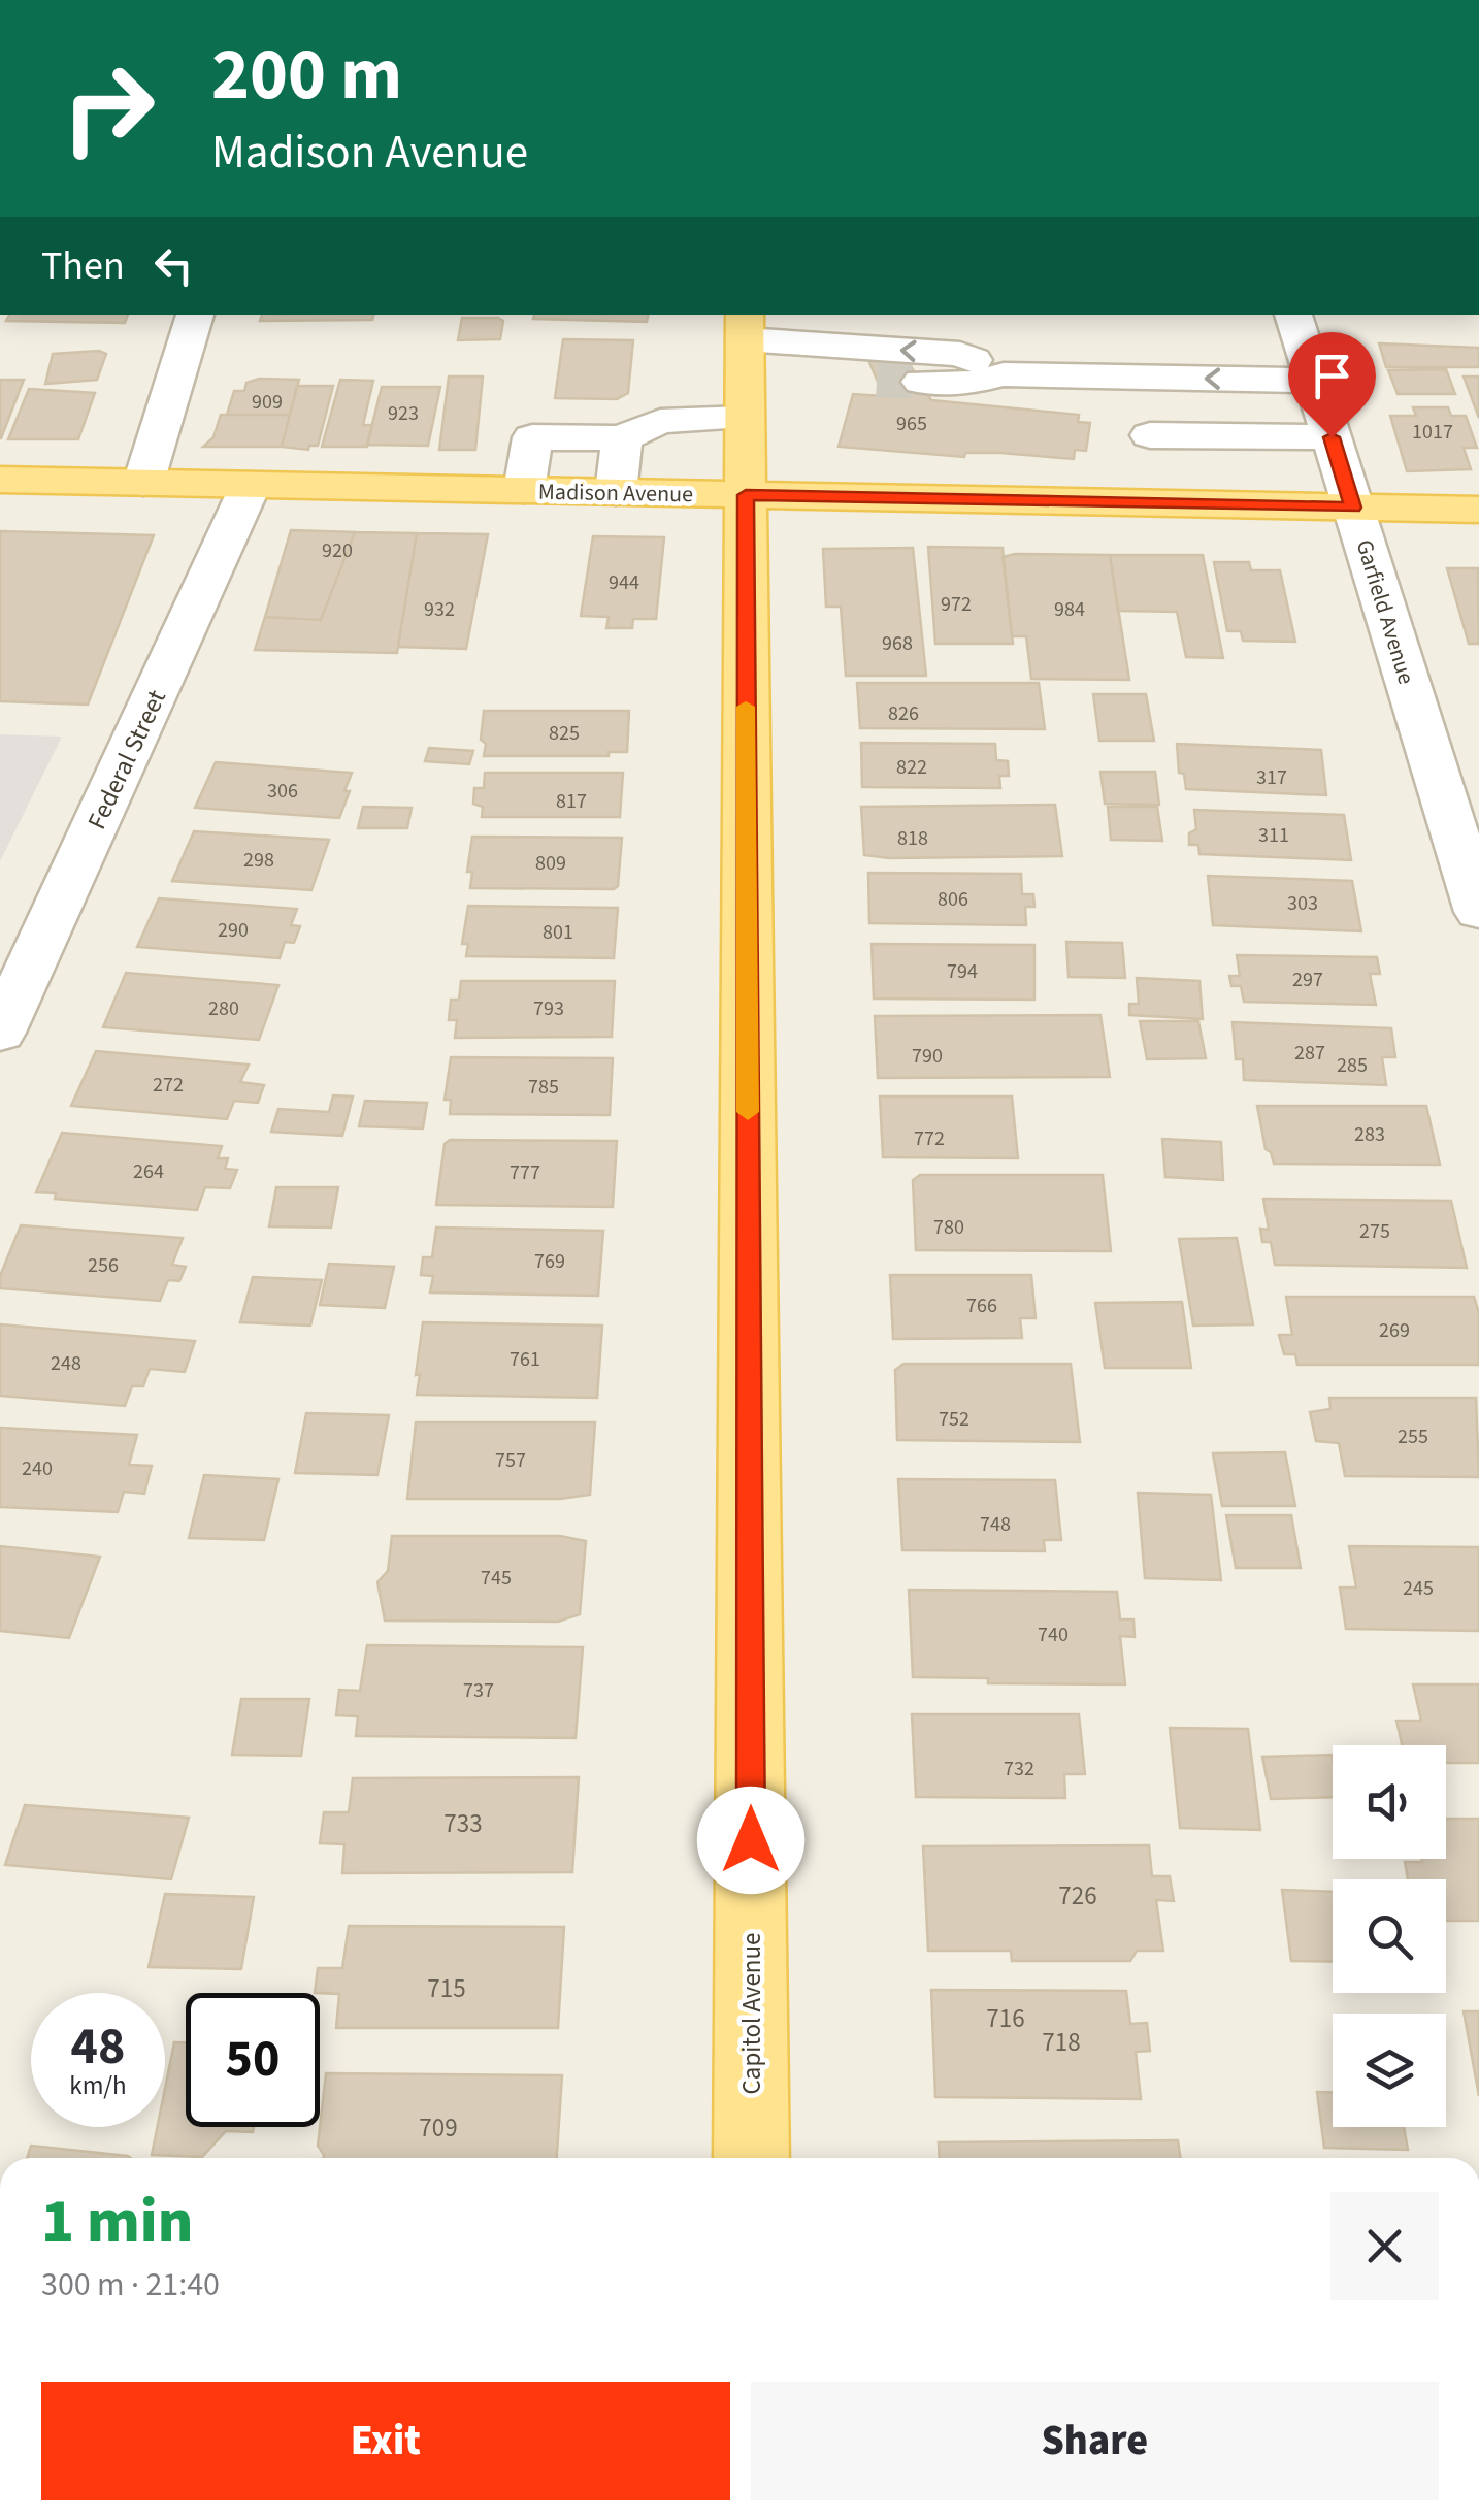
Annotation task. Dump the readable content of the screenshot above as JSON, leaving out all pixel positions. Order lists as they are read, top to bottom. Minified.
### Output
{"streets":{"main road":["Madison Avenue","Capitol Avenue"],"street":["Garfield Avenue","Federal Street"]},"crossings":[["Madison Avenue","Garfield Avenue"],["Madison Avenue","Federal Street"],["Madison Avenue","Capitol Avenue"]],"house_numbers":["909","923","965","1017","920","944","972","932","984","968","826","825","822","317","306","817","311","818","298","809","806","303","290","801","794","297","280","793","287","790","285","272","785","283","772","264","777","780","275","769","256","766","269","761","248","752","255","757","240","748","745","245","740","737","732","733","726","715","716","718","709"],"page":{"turn":["200 m","Madison Avenue"],"then":"Then","speed":"48 km/h","limit":"50","heading":["1 min","300 m · 21:40"],"buttons":["Exit","Share"]}}
